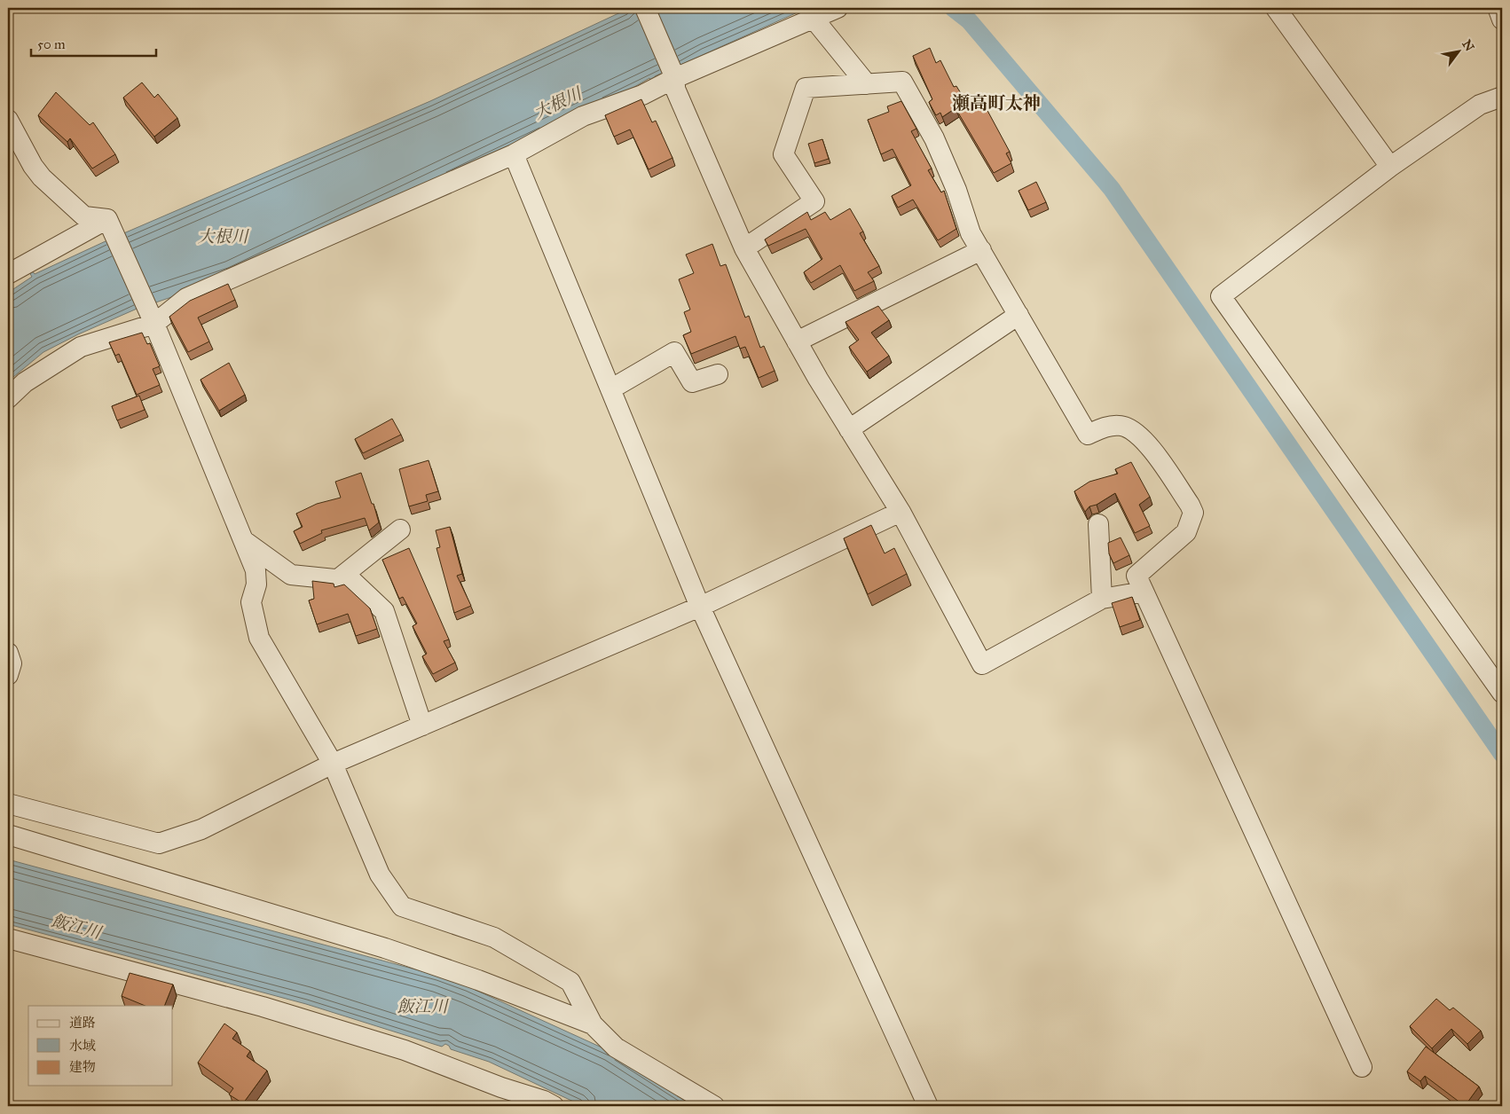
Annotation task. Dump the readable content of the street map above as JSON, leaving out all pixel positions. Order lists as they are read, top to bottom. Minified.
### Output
{"districts":["瀬高町太神"],"water":["大根川","飯江川"],"legend":["道路","水域","建物"],"scale_bar":"50 m","north":"top right"}
